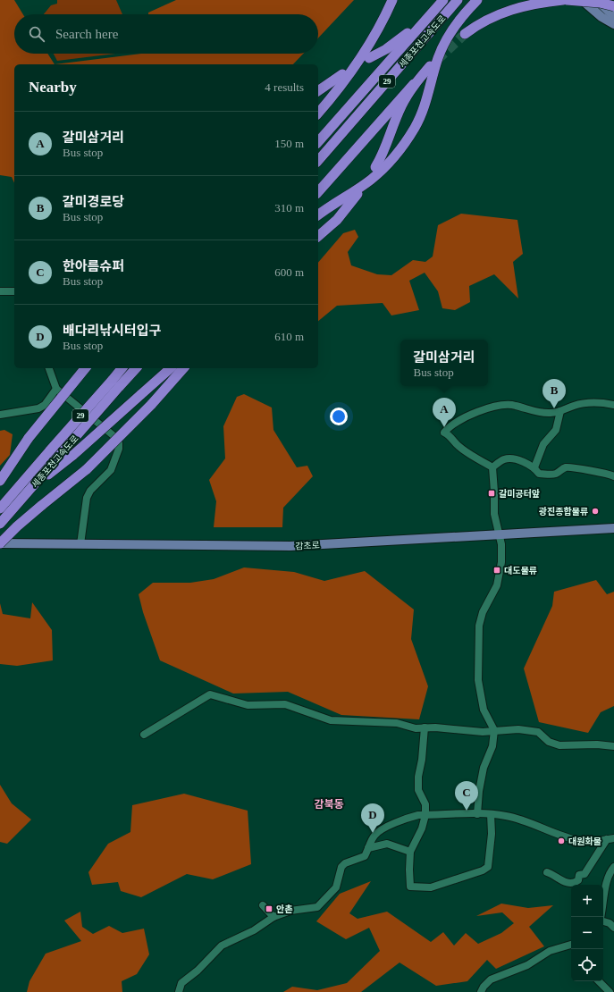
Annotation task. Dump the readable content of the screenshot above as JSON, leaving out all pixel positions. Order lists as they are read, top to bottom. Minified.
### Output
{"streets":{"highway":["세종포천고속도로","29"],"main road":["감초로"]},"districts":["감북동"],"places":{"transit":["갈미공터앞","대도물류","안촌"],"other":["광진종합물류","대원화물"]},"page":{"search":"Search here","heading":["Nearby","4 results"],"list":[{"mark":"A","name":"갈미삼거리","note":"Bus stop","value":"150 m"},{"mark":"B","name":"갈미경로당","note":"Bus stop","value":"310 m"},{"mark":"C","name":"한아름슈퍼","note":"Bus stop","value":"600 m"},{"mark":"D","name":"배다리낚시터입구","note":"Bus stop","value":"610 m"}],"popup":["갈미삼거리","Bus stop"],"pins":["B","A","C","D"],"map_buttons":["+","−"]}}
